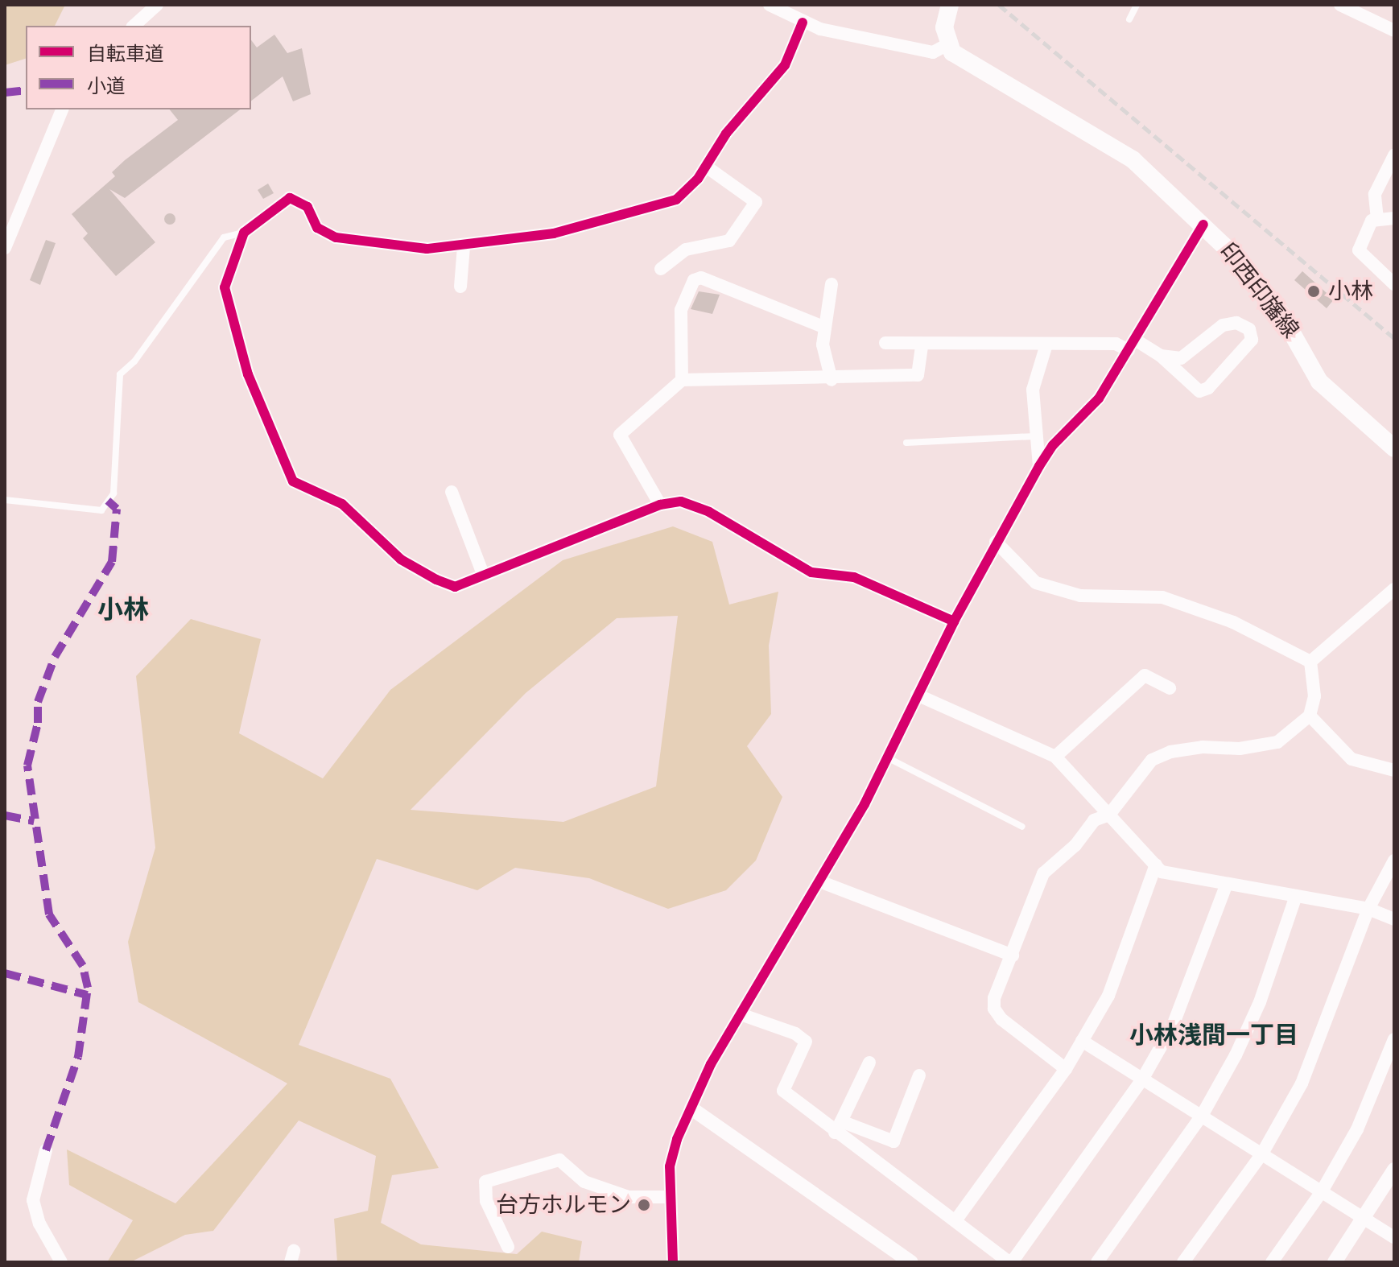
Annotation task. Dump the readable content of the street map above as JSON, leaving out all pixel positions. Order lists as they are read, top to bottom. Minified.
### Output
{"streets":{"main road":["印西印旛線"]},"districts":["小林","小林浅間一丁目"],"places":["小林","台方ホルモン"],"legend":["自転車道","小道"]}
